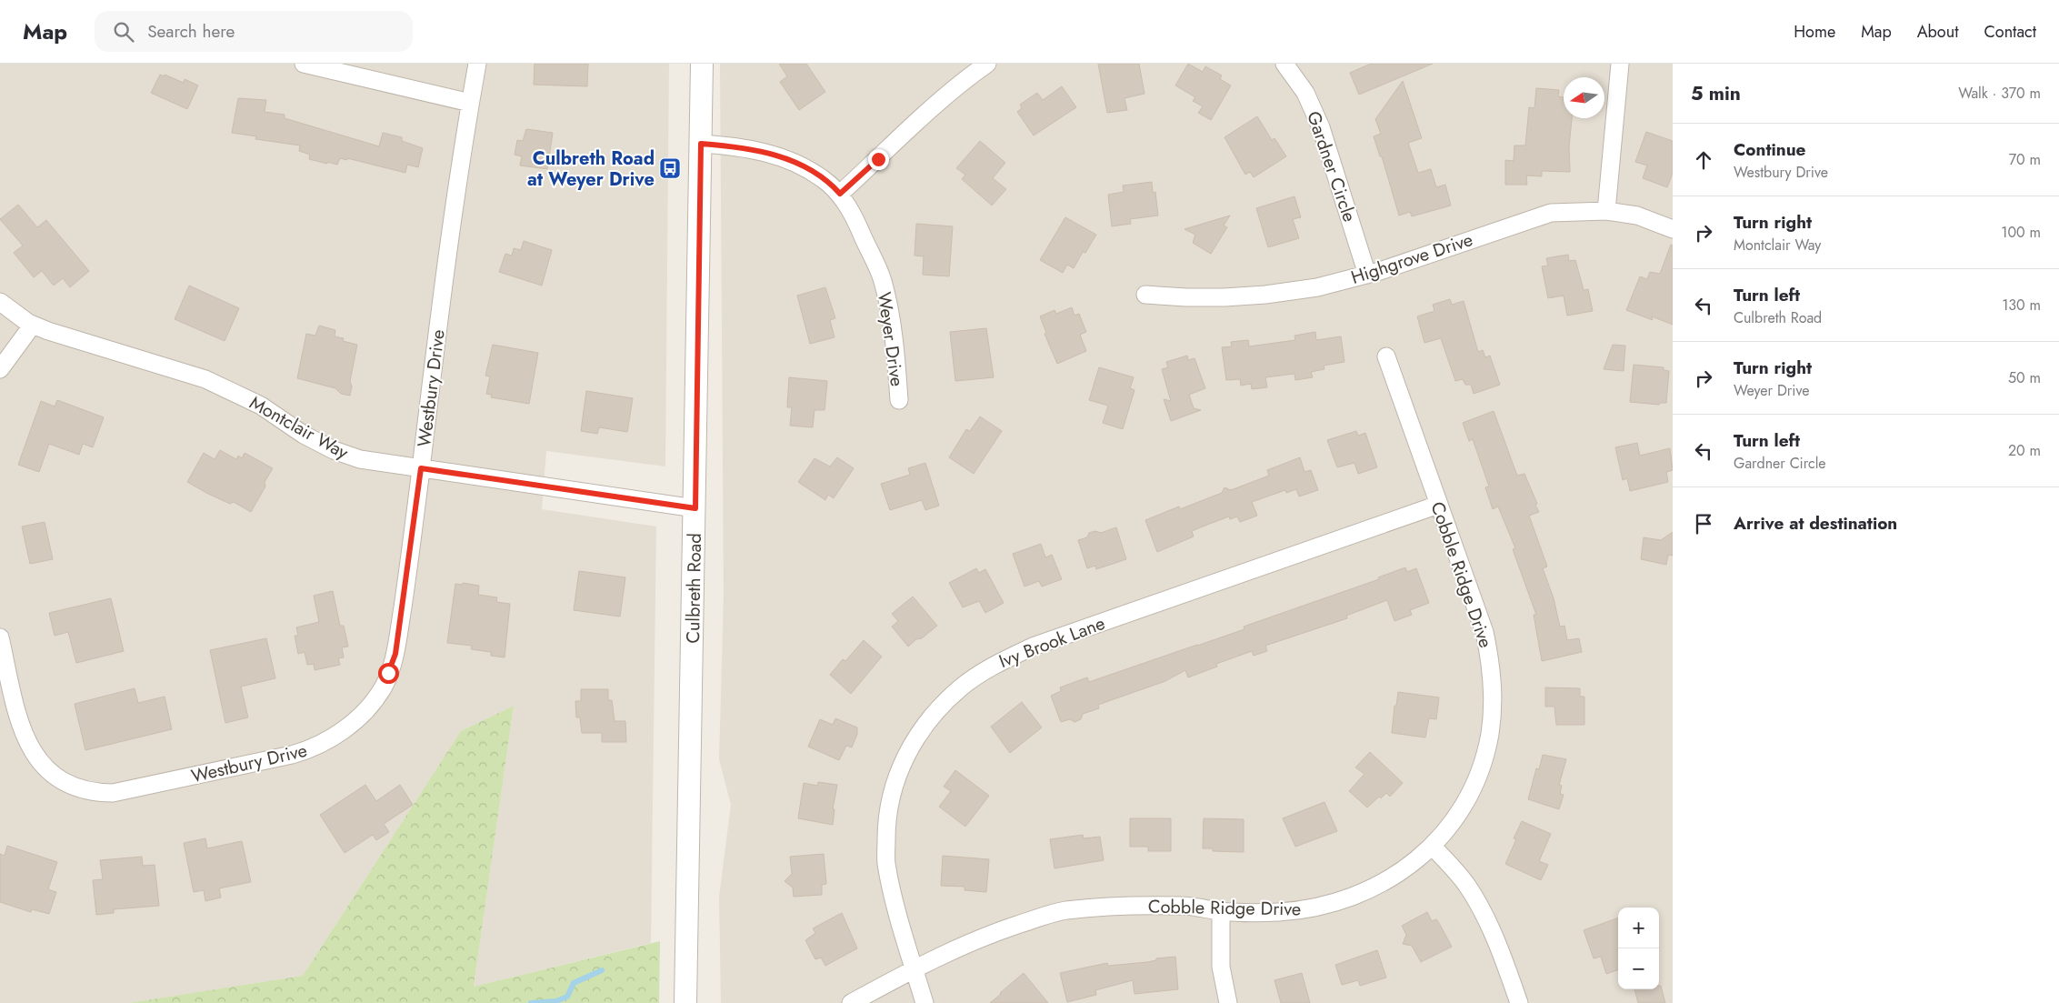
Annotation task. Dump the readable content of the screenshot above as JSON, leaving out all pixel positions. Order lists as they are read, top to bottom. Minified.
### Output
{"streets":{"street":["Gardner Circle","Highgrove Drive","Weyer Drive","Westbury Drive","Montclair Way","Cobble Ridge Drive","Culbreth Road","Ivy Brook Lane"]},"crossings":[["Gardner Circle","Highgrove Drive"],["Weyer Drive","Culbreth Road"],["Westbury Drive","Montclair Way"],["Montclair Way","Culbreth Road"],["Cobble Ridge Drive","Ivy Brook Lane"]],"places":{"bus stop":["Culbreth Road at Weyer Drive"]},"north":"left","page":{"header":"Map","search":"Search here","nav":["Home","Map","About","Contact"],"heading":["5 min","Walk · 370 m"],"list":[["Continue","Westbury Drive","70 m"],["Turn right","Montclair Way","100 m"],["Turn left","Culbreth Road","130 m"],["Turn right","Weyer Drive","50 m"],["Turn left","Gardner Circle","20 m"],"Arrive at destination"],"map_buttons":["+","−"]}}
